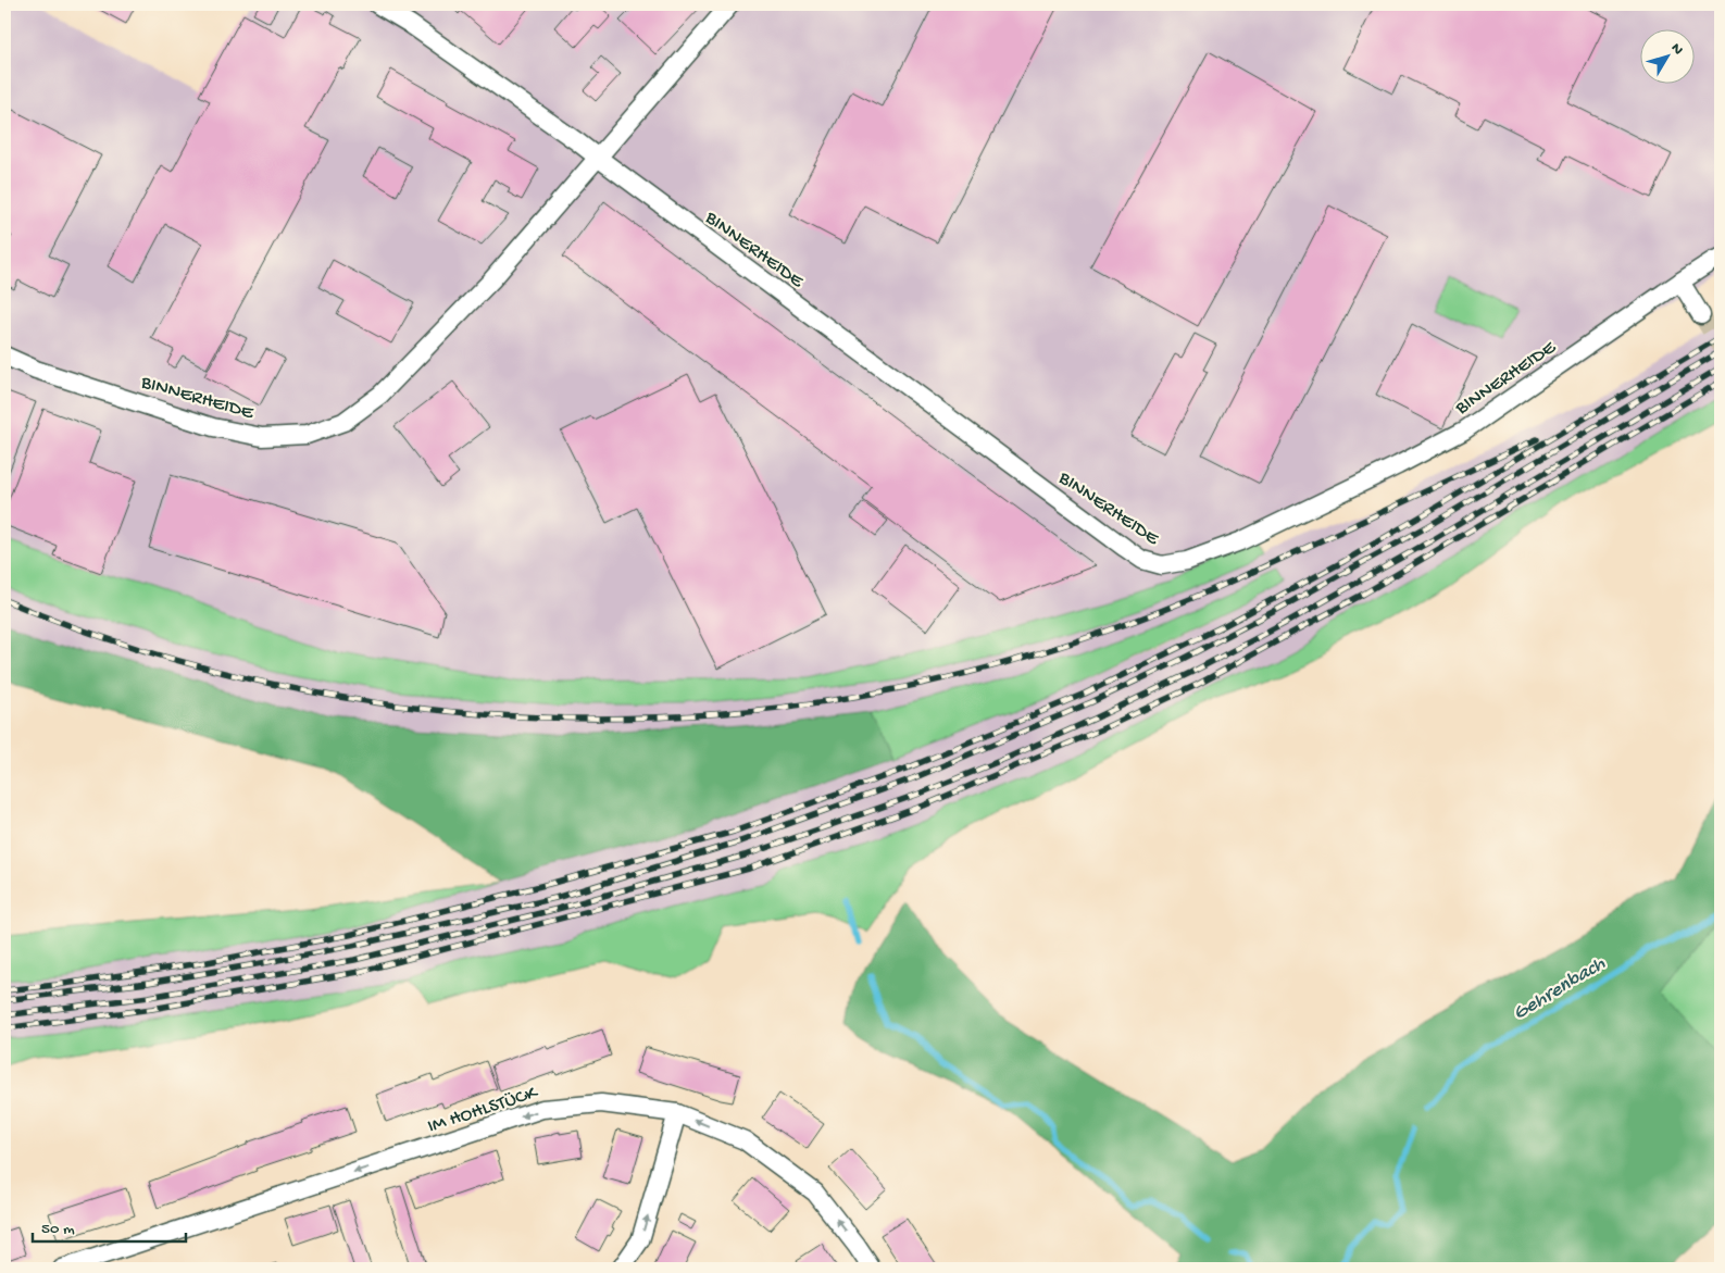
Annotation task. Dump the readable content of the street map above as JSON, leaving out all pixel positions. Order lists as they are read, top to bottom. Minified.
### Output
{"streets":{"street":["BINNERHEIDE","IM HOHLSTÜCK"]},"one_way":["IM HOHLSTÜCK"],"water":["Gehrenbach"],"scale_bar":"50 m","north":"top right"}
